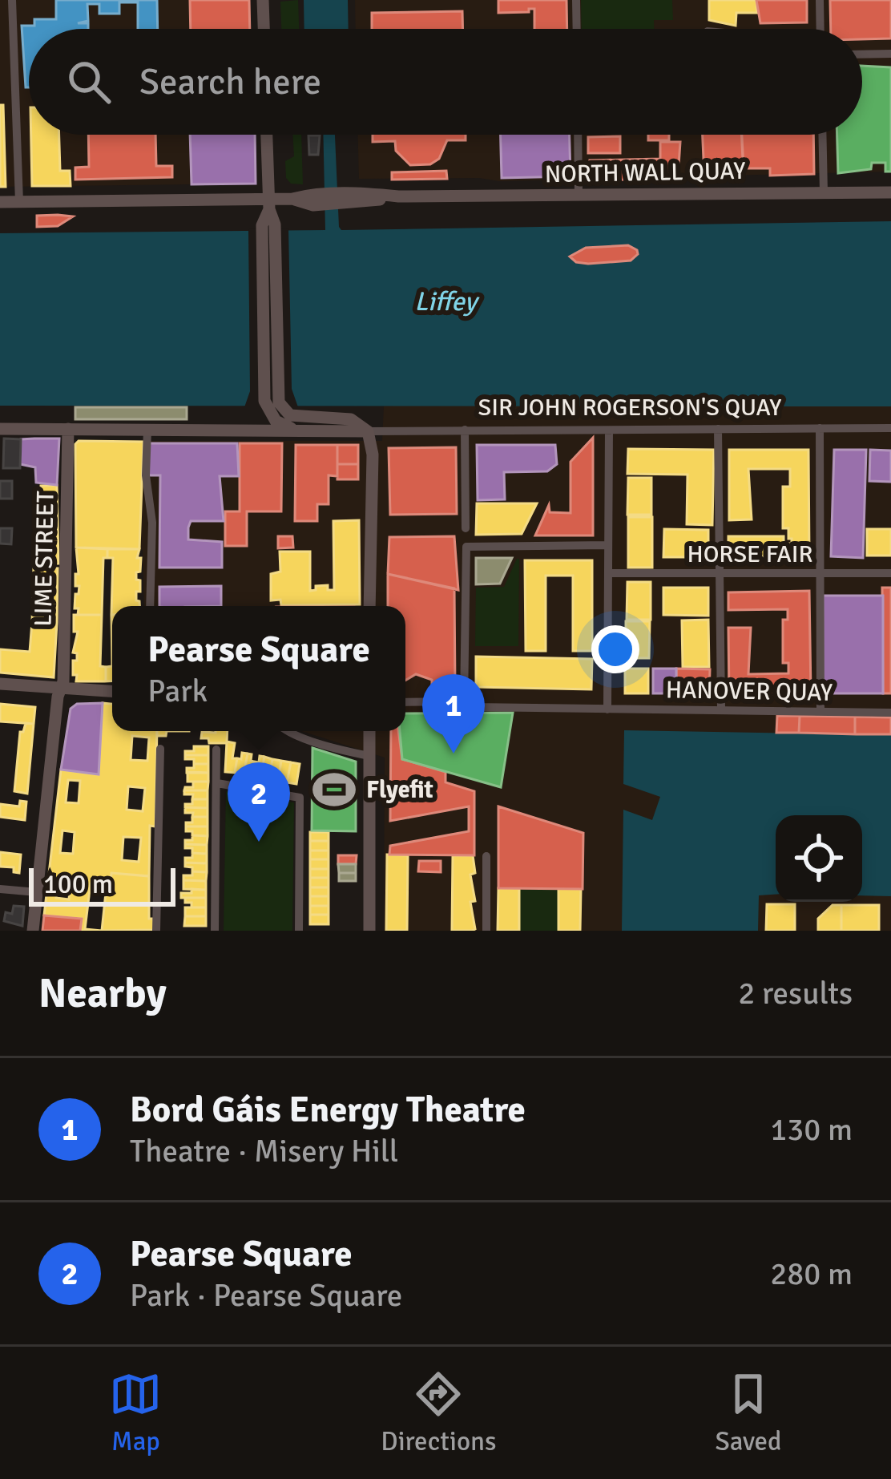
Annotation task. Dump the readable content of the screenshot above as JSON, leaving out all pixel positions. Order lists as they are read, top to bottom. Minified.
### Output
{"streets":{"main road":["NORTH WALL QUAY","SIR JOHN ROGERSON'S QUAY","LIME STREET"],"street":["HORSE FAIR","HANOVER QUAY"]},"crossings":[["SIR JOHN ROGERSON'S QUAY","LIME STREET"]],"water":["Liffey"],"places":{"sports":["Flyefit"]},"scale_bar":"100 m","page":{"search":"Search here","popup":["Pearse Square","Park"],"pins":["1","2"],"scale":"100 m","heading":["Nearby","2 results"],"list":[{"mark":"1","name":"Bord Gáis Energy Theatre","note":"Theatre · Misery Hill","value":"130 m"},{"mark":"2","name":"Pearse Square","note":"Park · Pearse Square","value":"280 m"}],"nav":["Map","Directions","Saved"]}}
